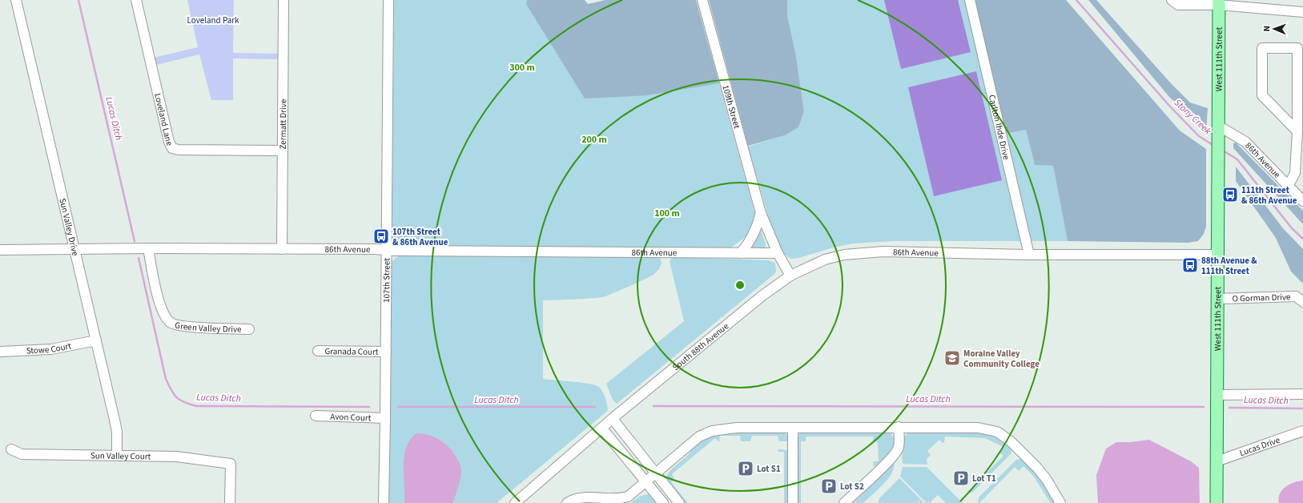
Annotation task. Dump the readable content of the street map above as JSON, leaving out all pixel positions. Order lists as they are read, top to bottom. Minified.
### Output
{"streets":{"main road":["West 111th Street"],"street":["109th Street","Loveland Lane","Zermatt Drive","Carlton Ihde Drive","86th Avenue","Sun Valley Drive","107th Street","O Gorman Drive","Green Valley Drive","South 88th Avenue","Stowe Court","Granada Court","Avon Court","Lucas Drive","Sun Valley Court"]},"crossings":[["West 111th Street","86th Avenue"],["West 111th Street","O Gorman Drive"],["West 111th Street","Lucas Drive"],["109th Street","86th Avenue"],["Loveland Lane","Zermatt Drive"],["Zermatt Drive","86th Avenue"],["Carlton Ihde Drive","86th Avenue"],["86th Avenue","Sun Valley Drive"],["86th Avenue","107th Street"],["86th Avenue","Green Valley Drive"],["86th Avenue","South 88th Avenue"],["Sun Valley Drive","Stowe Court"],["Sun Valley Drive","Sun Valley Court"],["107th Street","Granada Court"],["107th Street","Avon Court"]],"water":["Stony Creek","Lucas Ditch"],"parks":["Loveland Park"],"places":{"bus stop":["111th Street & 86th Avenue","107th Street & 86th Avenue","88th Avenue & 111th Street"],"school or university":["Moraine Valley Community College"],"parking":["Lot S1","Lot T1","Lot S2"]},"north":"left","rings":["300 m","200 m","100 m"]}
